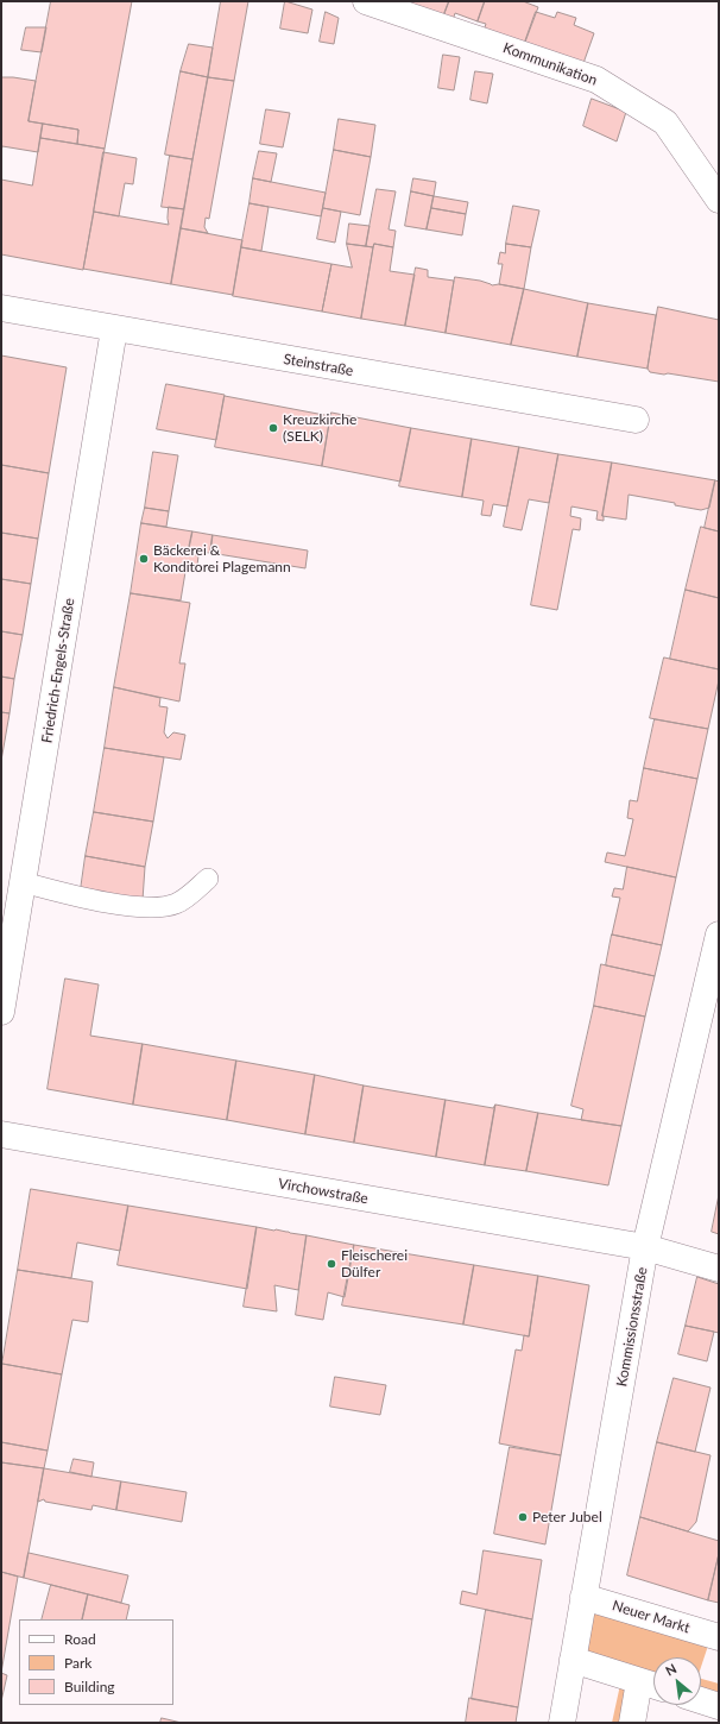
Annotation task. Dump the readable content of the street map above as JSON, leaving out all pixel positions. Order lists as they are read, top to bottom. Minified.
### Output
{"streets":{"street":["Kommunikation","Steinstraße","Friedrich-Engels-Straße","Virchowstraße","Kommissionsstraße","Neuer Markt"]},"crossings":[["Steinstraße","Friedrich-Engels-Straße"],["Virchowstraße","Kommissionsstraße"],["Kommissionsstraße","Neuer Markt"]],"places":["Kreuzkirche (SELK)","Bäckerei & Konditorei Plagemann","Fleischerei Dülfer","Peter Jubel"],"legend":["Road","Park","Building"],"north":"top left"}
